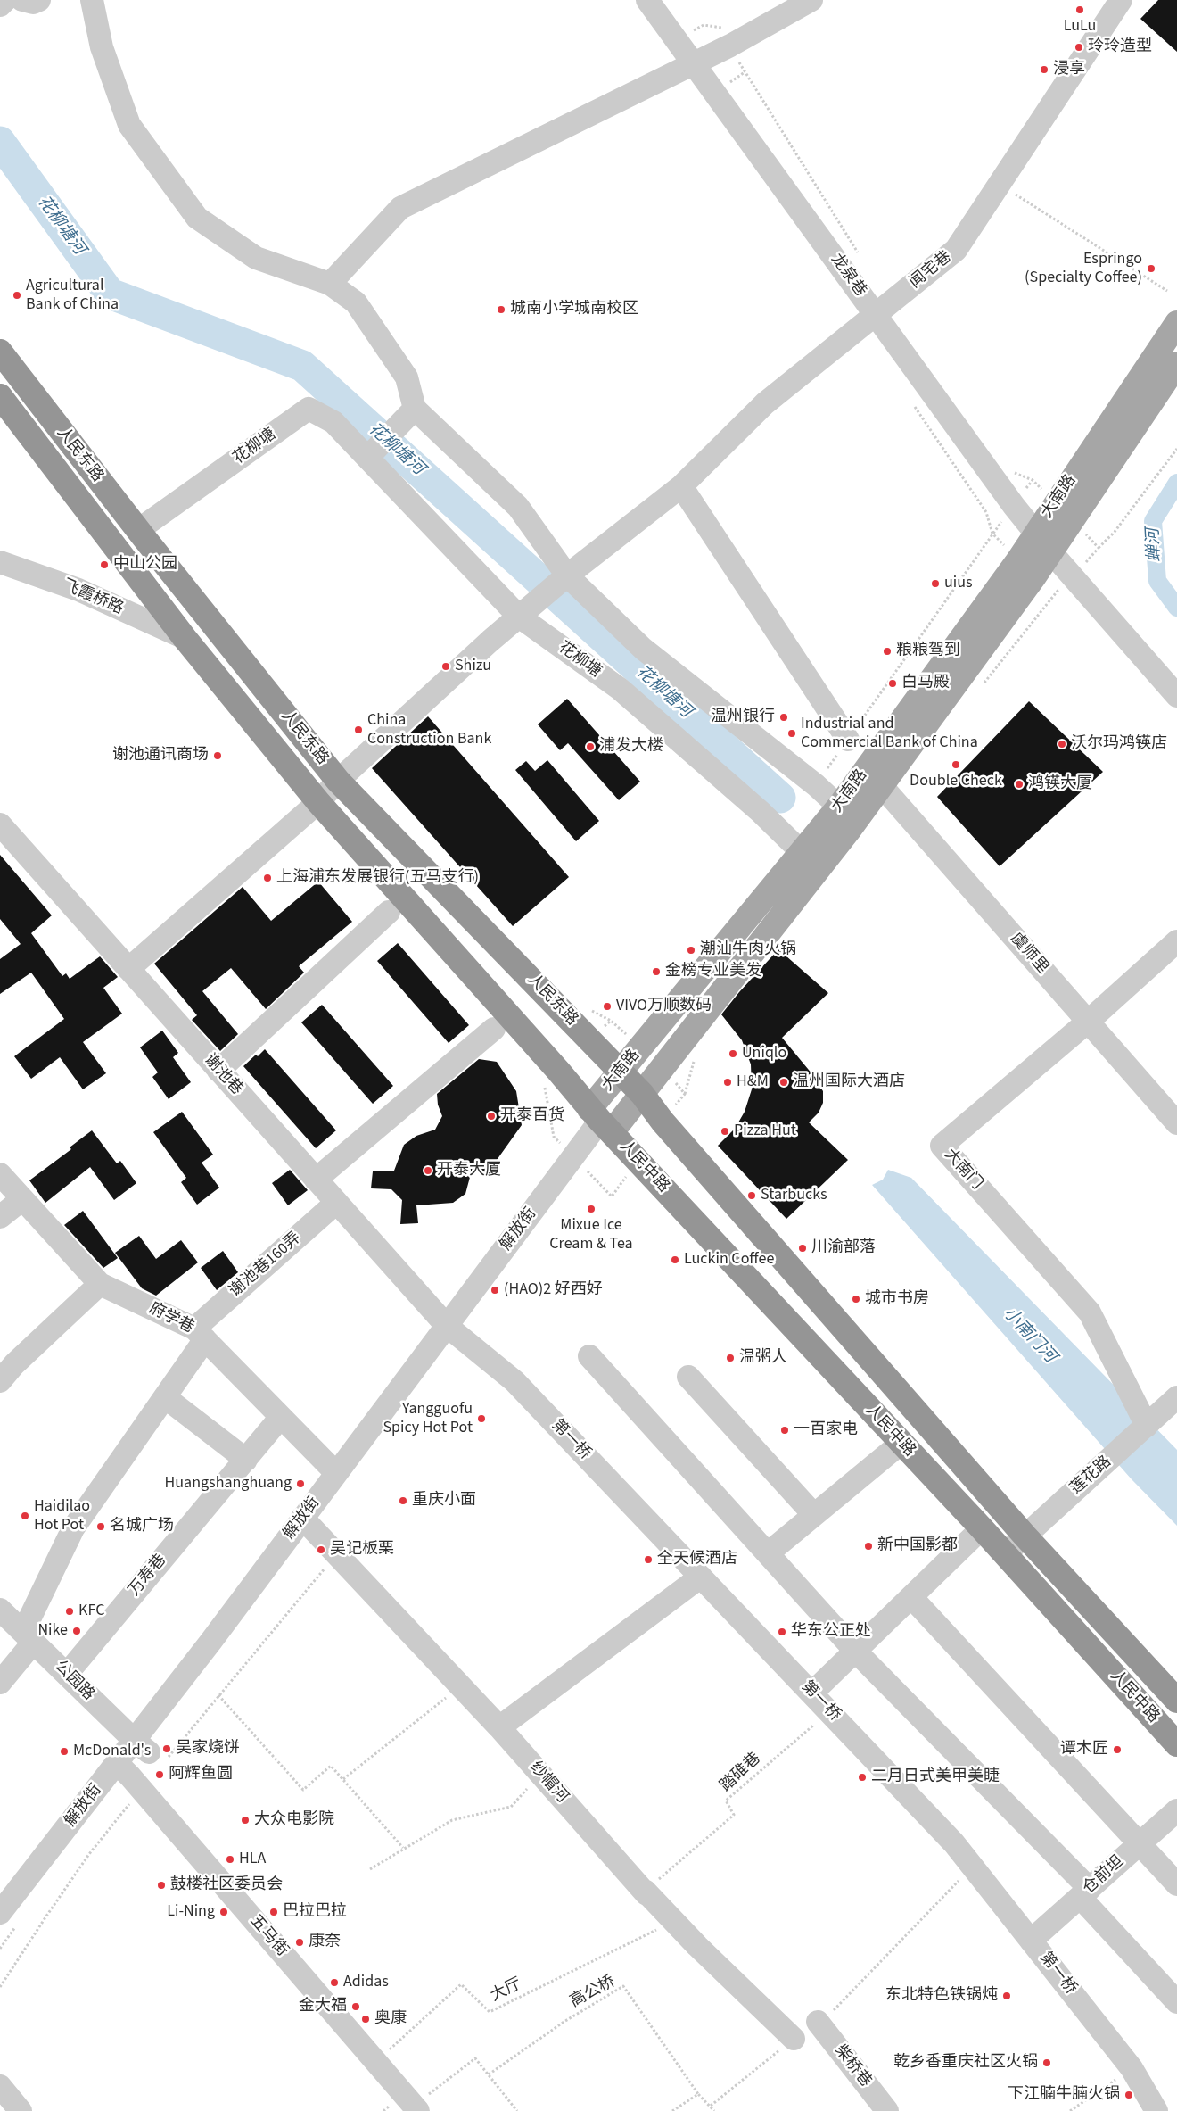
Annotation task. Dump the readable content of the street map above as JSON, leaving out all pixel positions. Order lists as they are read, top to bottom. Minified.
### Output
{"streets":{"highway":["人民东路","人民中路"],"main road":["大南路"],"street":["闻宅巷","龙泉巷","花柳塘","飞霞桥路","虞师里","谢池巷","大南门","解放街","谢池巷160弄","府学巷","第一桥","莲花路","万寿巷","公园路","纱帽河","仓前坦","五马街","柴桥巷"],"path":["踏碓巷","大厅","高公桥"]},"crossings":[["闻宅巷","龙泉巷"],["闻宅巷","花柳塘"],["闻宅巷","人民东路"],["闻宅巷","谢池巷"],["龙泉巷","大南路"],["花柳塘","人民东路"],["花柳塘","大南路"],["人民东路","大南路"],["人民东路","飞霞桥路"],["人民东路","人民中路"],["人民东路","解放街"],["大南路","虞师里"],["大南路","人民中路"],["大南路","解放街"],["虞师里","大南门"],["谢池巷","解放街"],["谢池巷","谢池巷160弄"],["谢池巷","第一桥"],["人民中路","解放街"],["人民中路","莲花路"],["大南门","莲花路"],["解放街","府学巷"],["解放街","第一桥"],["解放街","公园路"],["解放街","纱帽河"],["解放街","五马街"],["谢池巷160弄","府学巷"],["谢池巷160弄","公园路"],["府学巷","万寿巷"],["第一桥","踏碓巷"],["第一桥","仓前坦"],["万寿巷","公园路"],["踏碓巷","纱帽河"],["纱帽河","大厅"],["五马街","大厅"]],"water":["花柳塘河","蝉河","小南门河"],"places":["LuLu","玲玲造型","浸享","Espringo (Specialty Coffee)","Agricultural Bank of China","城南小学城南校区","中山公园","uius","粮粮驾到","Shizu","白马殿","温州银行","China Construction Bank","Industrial and Commercial Bank of China","沃尔玛鸿锳店","浦发大楼","谢池通讯商场","Double Check","鸿锳大厦","上海浦东发展银行(五马支行)","潮汕牛肉火锅","金榜专业美发","VIVO万顺数码","Uniqlo","H&M","温州国际大酒店","开泰百货","Pizza Hut","开泰大厦","Starbucks","Mixue Ice Cream & Tea","川渝部落","Luckin Coffee","(HAO)2 好西好","城市书房","温粥人","Yangguofu Spicy Hot Pot","一百家电","Huangshanghuang","重庆小面","Haidilao Hot Pot","名城广场","新中国影都","吴记板栗","全天候酒店","KFC","Nike","华东公正处","吴家烧饼","谭木匠","McDonald's","阿辉鱼圆","二月日式美甲美睫","大众电影院","HLA","鼓楼社区委员会","Li-Ning","巴拉巴拉","康奈","Adidas","东北特色铁锅炖","金大福","奥康","乾乡香重庆社区火锅","下江腩牛腩火锅"]}
